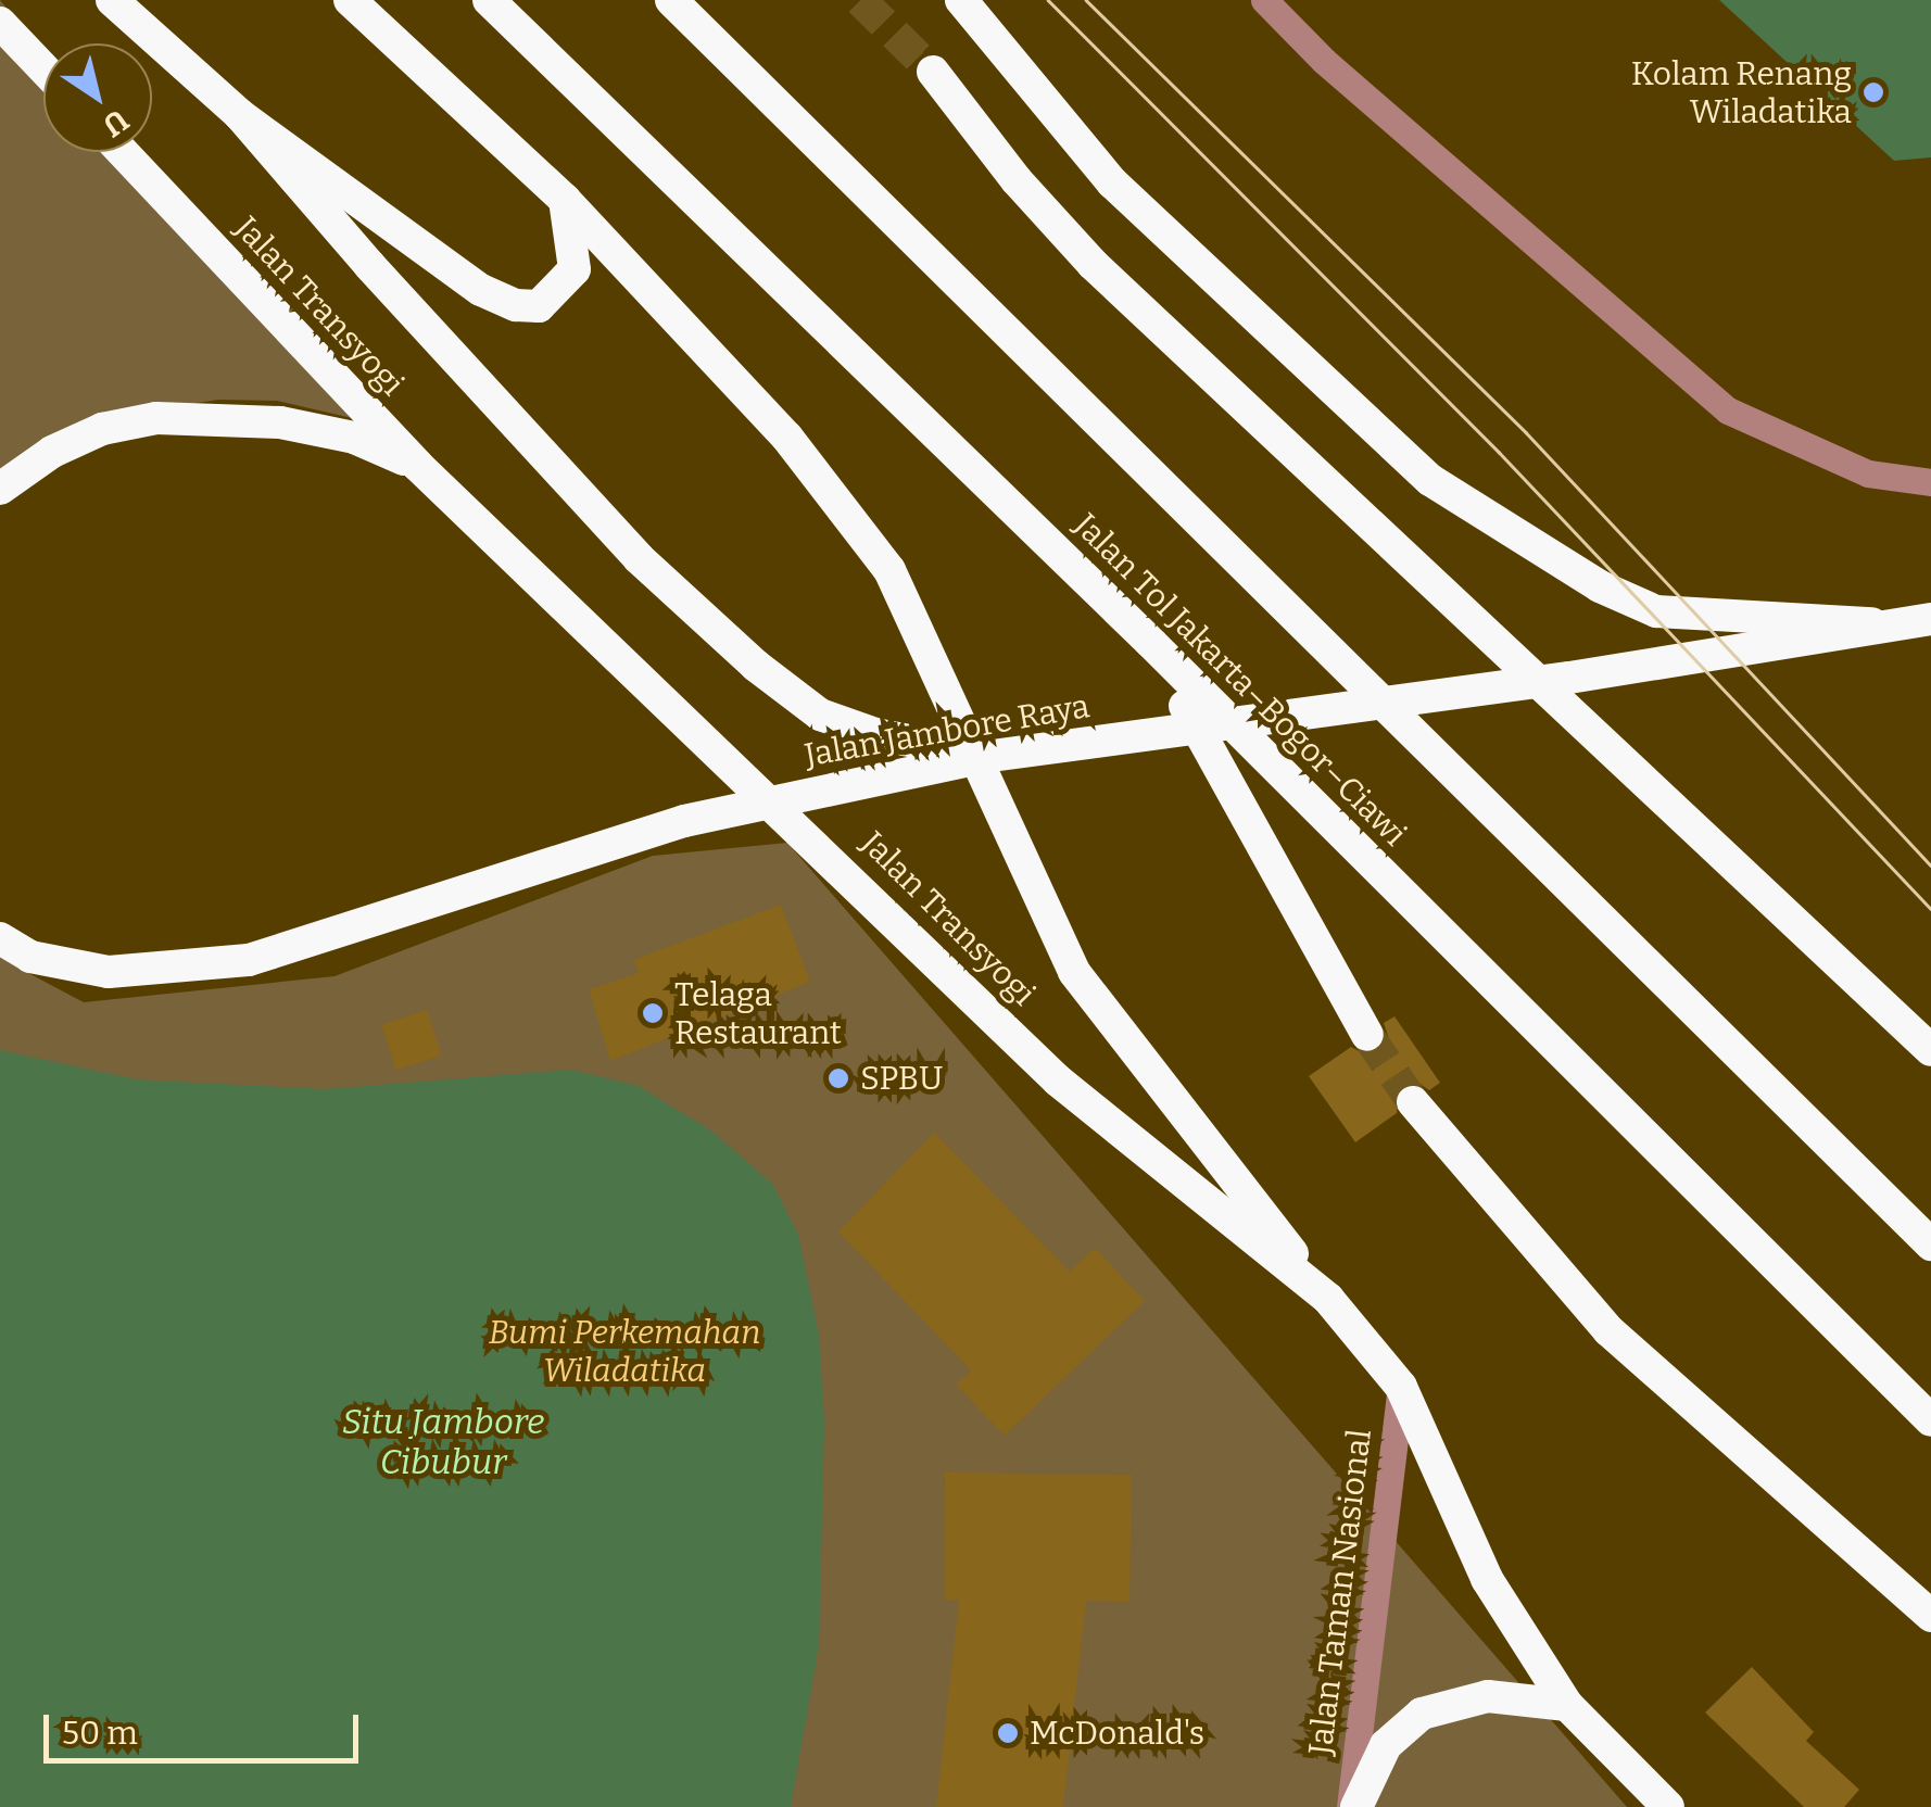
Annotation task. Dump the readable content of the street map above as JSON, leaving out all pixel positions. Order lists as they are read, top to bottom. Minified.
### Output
{"streets":{"highway":["Jalan Transyogi","Jalan Tol Jakarta–Bogor–Ciawi","Jalan Jambore Raya"],"street":["Jalan Taman Nasional"]},"crossings":[["Jalan Transyogi","Jalan Jambore Raya"],["Jalan Transyogi","Jalan Taman Nasional"]],"water":["Situ Jambore Cibubur"],"parks":["Bumi Perkemahan Wiladatika"],"places":["Kolam Renang Wiladatika","Telaga Restaurant","SPBU","McDonald's"],"scale_bar":"50 m","north":"bottom right"}
